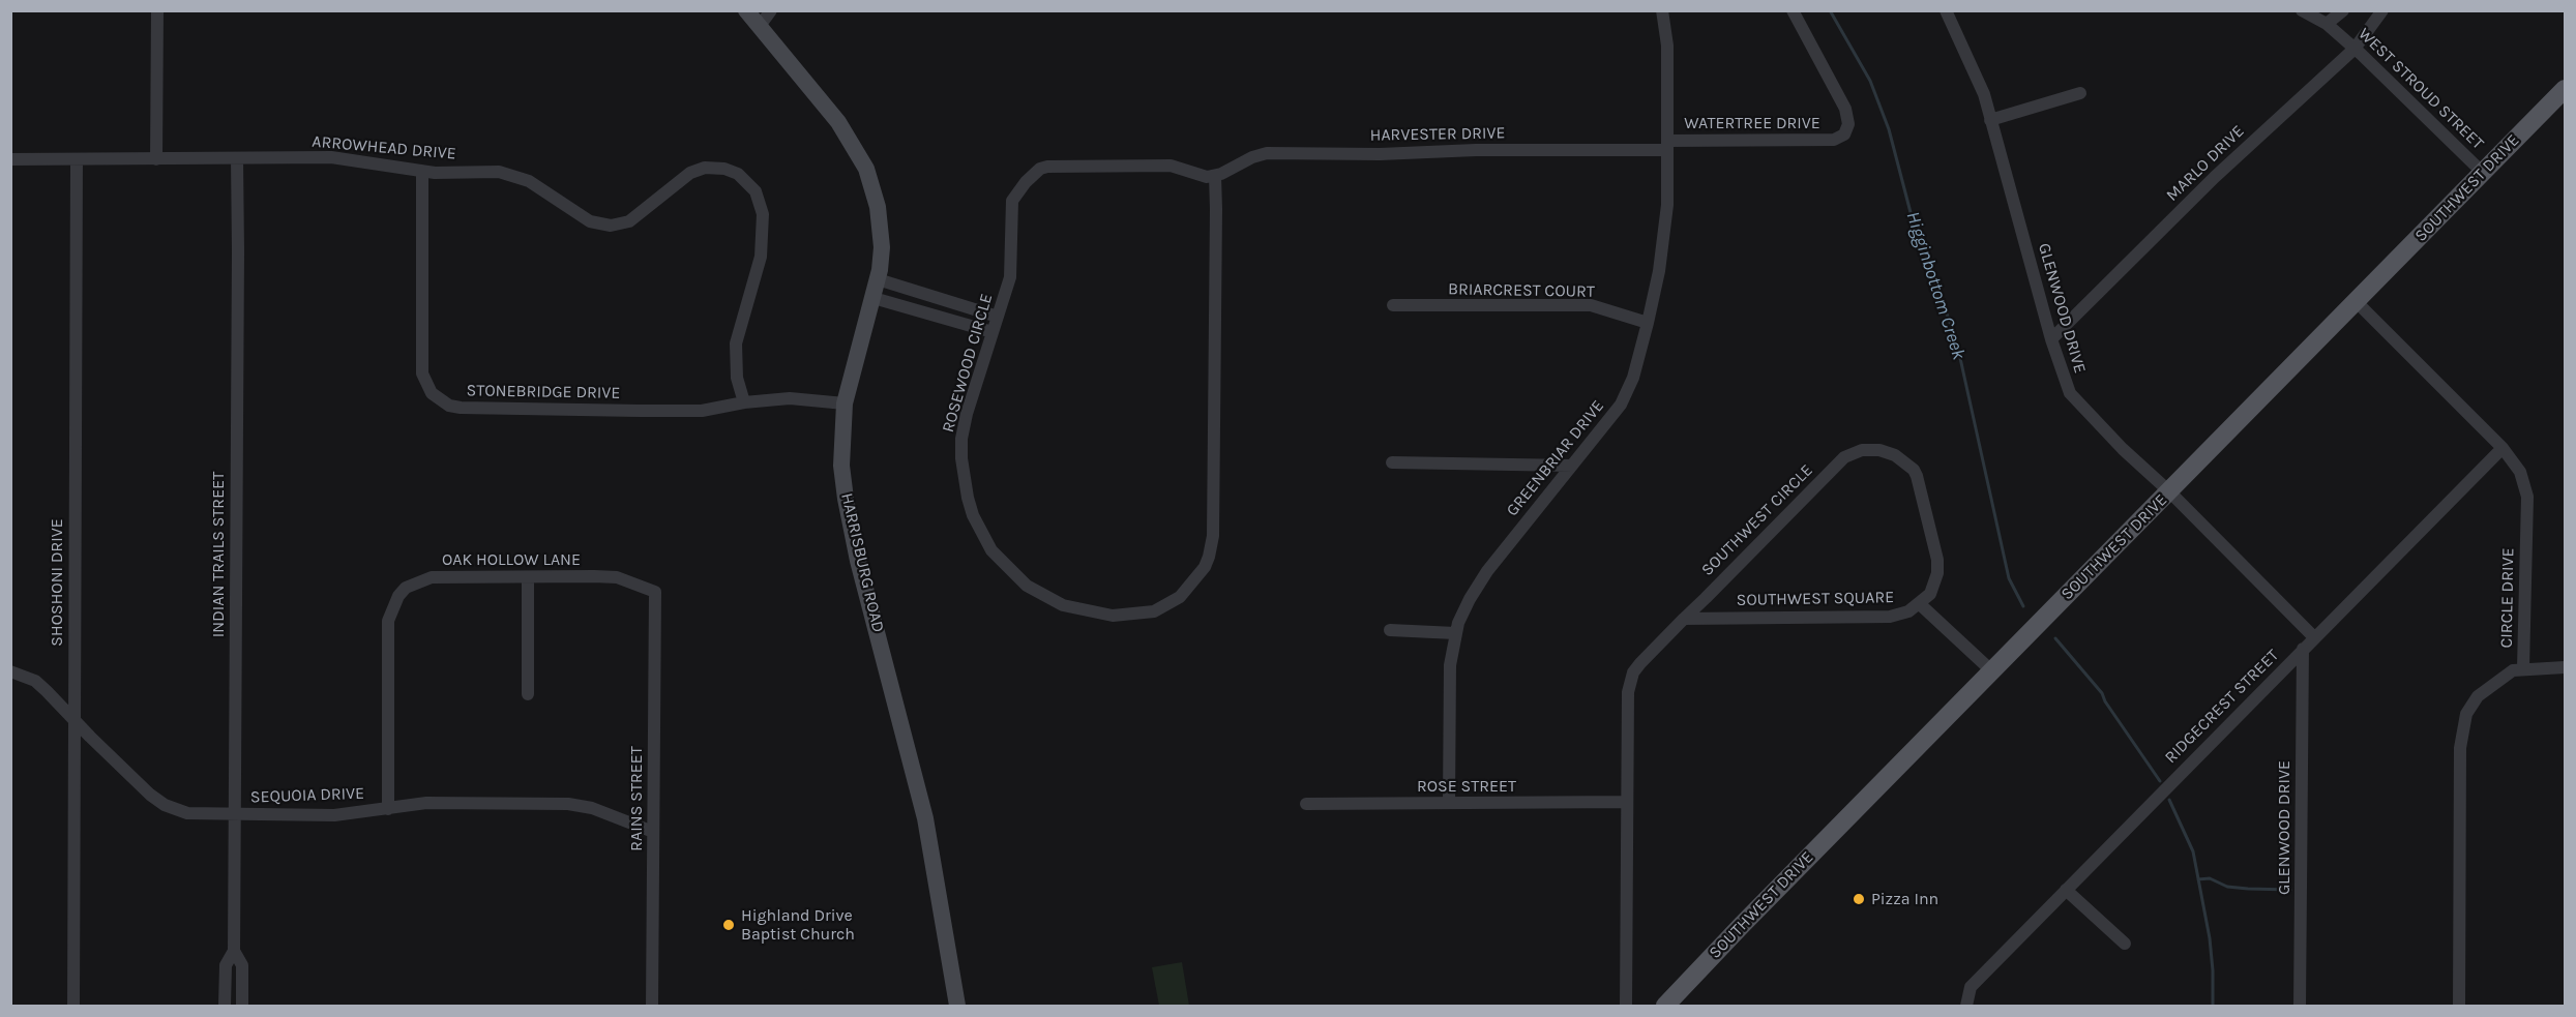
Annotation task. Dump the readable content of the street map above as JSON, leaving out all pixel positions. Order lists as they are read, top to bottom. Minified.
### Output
{"streets":{"main road":["SOUTHWEST DRIVE","HARRISBURG ROAD"],"street":["WEST STROUD STREET","WATERTREE DRIVE","HARVESTER DRIVE","ARROWHEAD DRIVE","MARLO DRIVE","BRIARCREST COURT","GLENWOOD DRIVE","ROSEWOOD CIRCLE","STONEBRIDGE DRIVE","GREENBRIAR DRIVE","SOUTHWEST CIRCLE","INDIAN TRAILS STREET","OAK HOLLOW LANE","SHOSHONI DRIVE","CIRCLE DRIVE","SOUTHWEST SQUARE","RIDGECREST STREET","ROSE STREET","SEQUOIA DRIVE","RAINS STREET"]},"crossings":[["WEST STROUD STREET","MARLO DRIVE"],["WEST STROUD STREET","SOUTHWEST DRIVE"],["WATERTREE DRIVE","HARVESTER DRIVE"],["WATERTREE DRIVE","GREENBRIAR DRIVE"],["HARVESTER DRIVE","ROSEWOOD CIRCLE"],["HARVESTER DRIVE","GREENBRIAR DRIVE"],["ARROWHEAD DRIVE","STONEBRIDGE DRIVE"],["ARROWHEAD DRIVE","INDIAN TRAILS STREET"],["ARROWHEAD DRIVE","SHOSHONI DRIVE"],["MARLO DRIVE","GLENWOOD DRIVE"],["SOUTHWEST DRIVE","GLENWOOD DRIVE"],["SOUTHWEST DRIVE","CIRCLE DRIVE"],["SOUTHWEST DRIVE","SOUTHWEST SQUARE"],["BRIARCREST COURT","GREENBRIAR DRIVE"],["GLENWOOD DRIVE","RIDGECREST STREET"],["STONEBRIDGE DRIVE","HARRISBURG ROAD"],["GREENBRIAR DRIVE","ROSE STREET"],["SOUTHWEST CIRCLE","SOUTHWEST SQUARE"],["SOUTHWEST CIRCLE","ROSE STREET"],["INDIAN TRAILS STREET","SEQUOIA DRIVE"],["OAK HOLLOW LANE","SEQUOIA DRIVE"],["OAK HOLLOW LANE","RAINS STREET"],["SHOSHONI DRIVE","SEQUOIA DRIVE"],["CIRCLE DRIVE","RIDGECREST STREET"],["SEQUOIA DRIVE","RAINS STREET"]],"water":["Higginbottom Creek"],"places":["Pizza Inn","Highland Drive Baptist Church"]}
